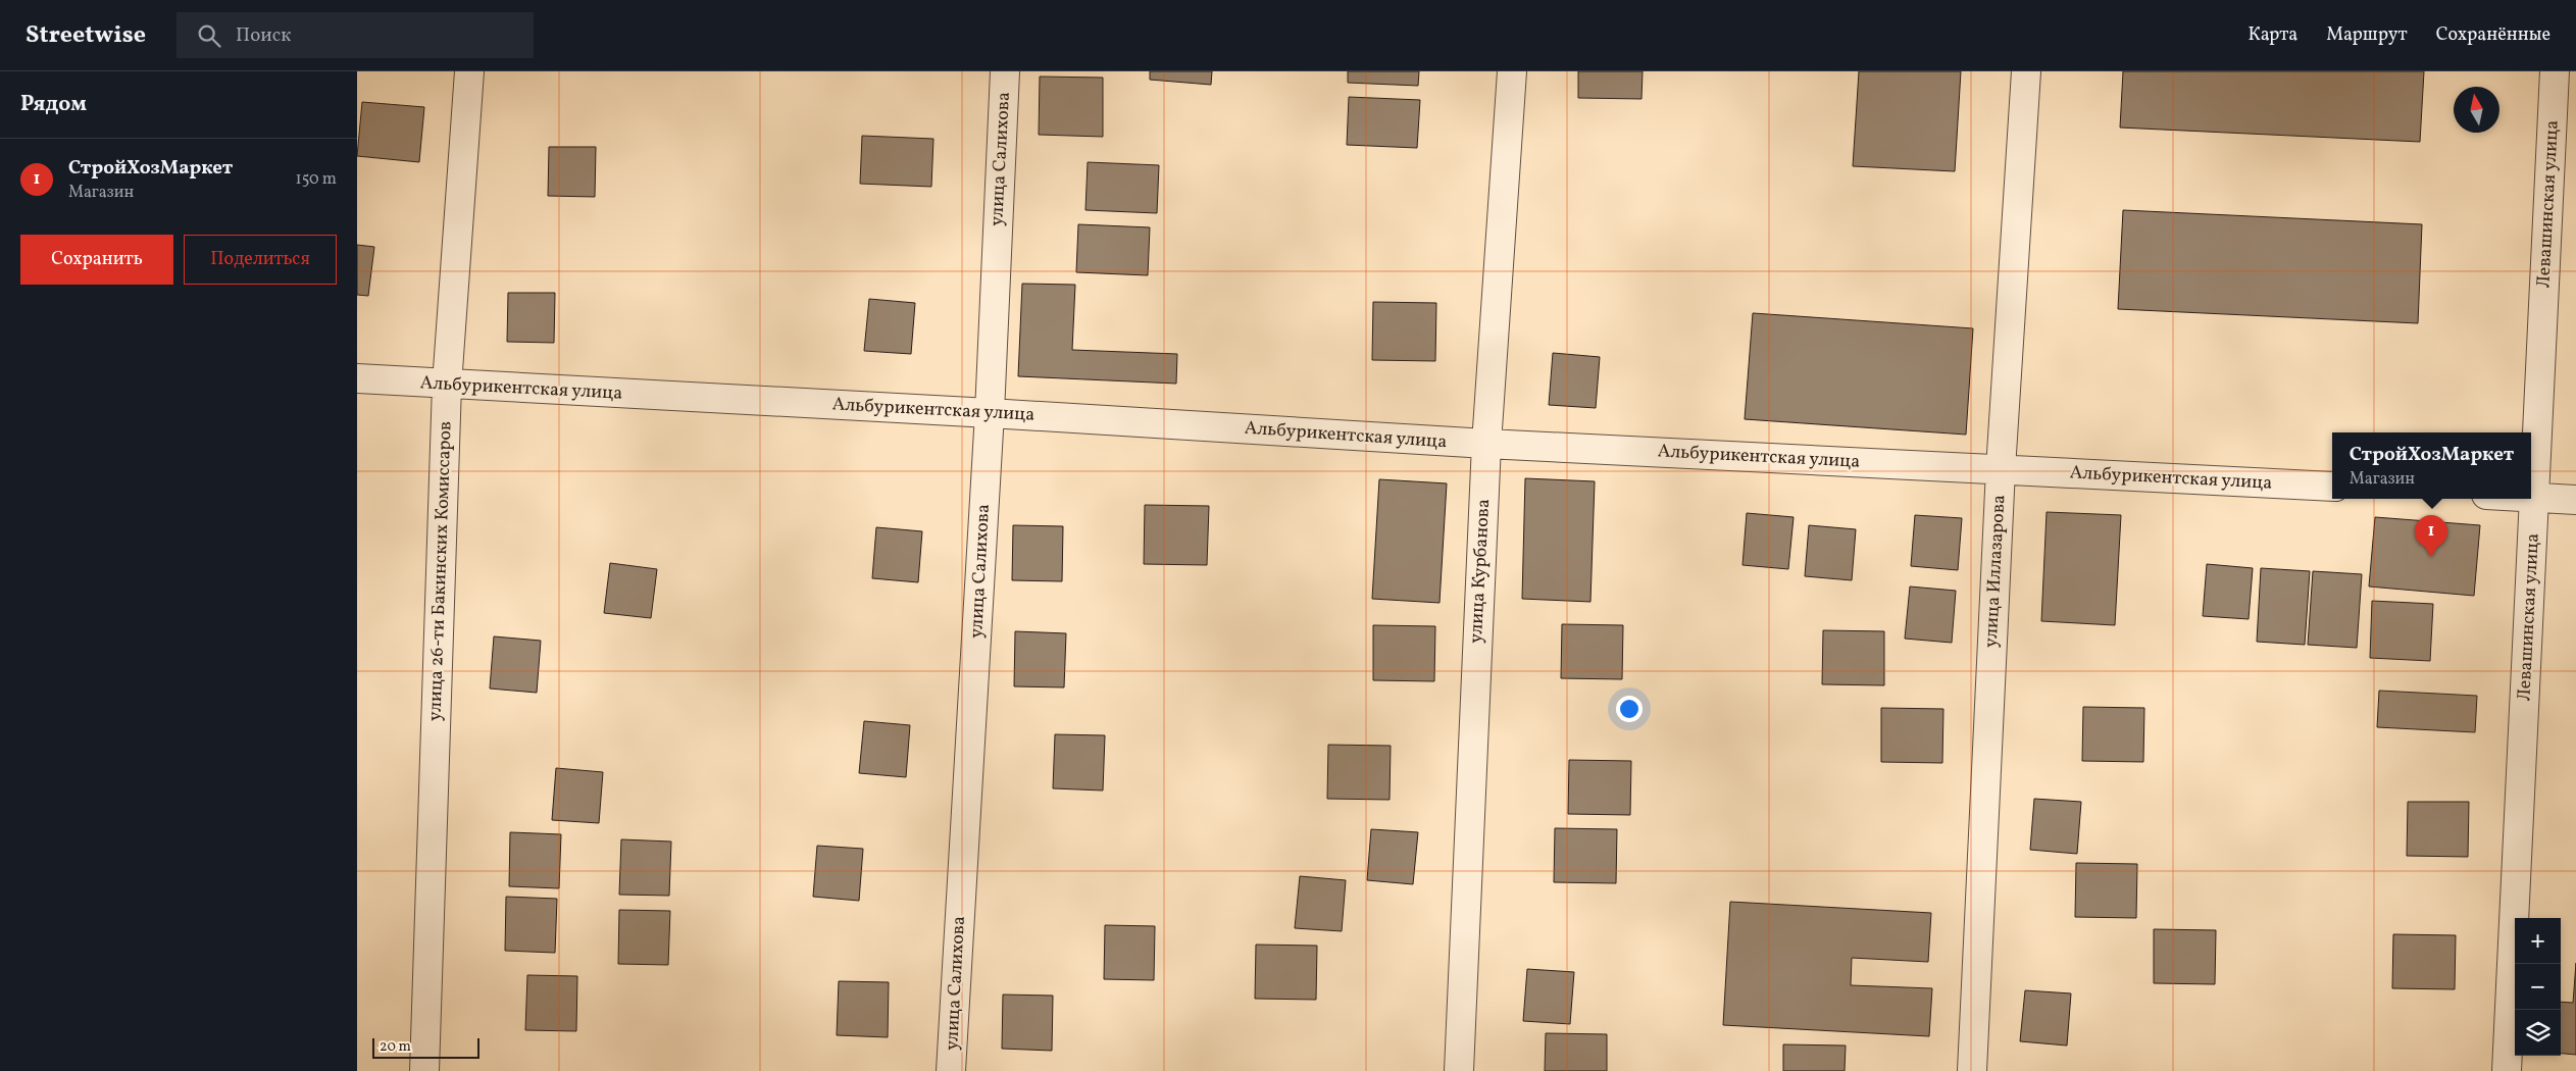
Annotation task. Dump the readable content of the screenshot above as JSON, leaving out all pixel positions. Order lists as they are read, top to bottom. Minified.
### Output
{"streets":{"street":["улица Салихова","Левашинская улица","Альбурикентская улица","улица 26-ти Бакинских Комиссаров","улица Курбанова","улица Иллазарова"]},"crossings":[["улица Салихова","Альбурикентская улица"],["Альбурикентская улица","улица 26-ти Бакинских Комиссаров"],["Альбурикентская улица","улица Курбанова"],["Альбурикентская улица","улица Иллазарова"]],"scale_bar":"20 m","north":"top","page":{"header":"Streetwise","search":"Поиск","nav":["Карта","Маршрут","Сохранённые"],"heading":"Рядом","list":[{"mark":"1","name":"СтройХозМаркет","note":"Магазин","value":"150 m"}],"buttons":["Сохранить","Поделиться"],"popup":["СтройХозМаркет","Магазин"],"pins":"1","map_buttons":["+","−"],"scale":"20 m"}}
